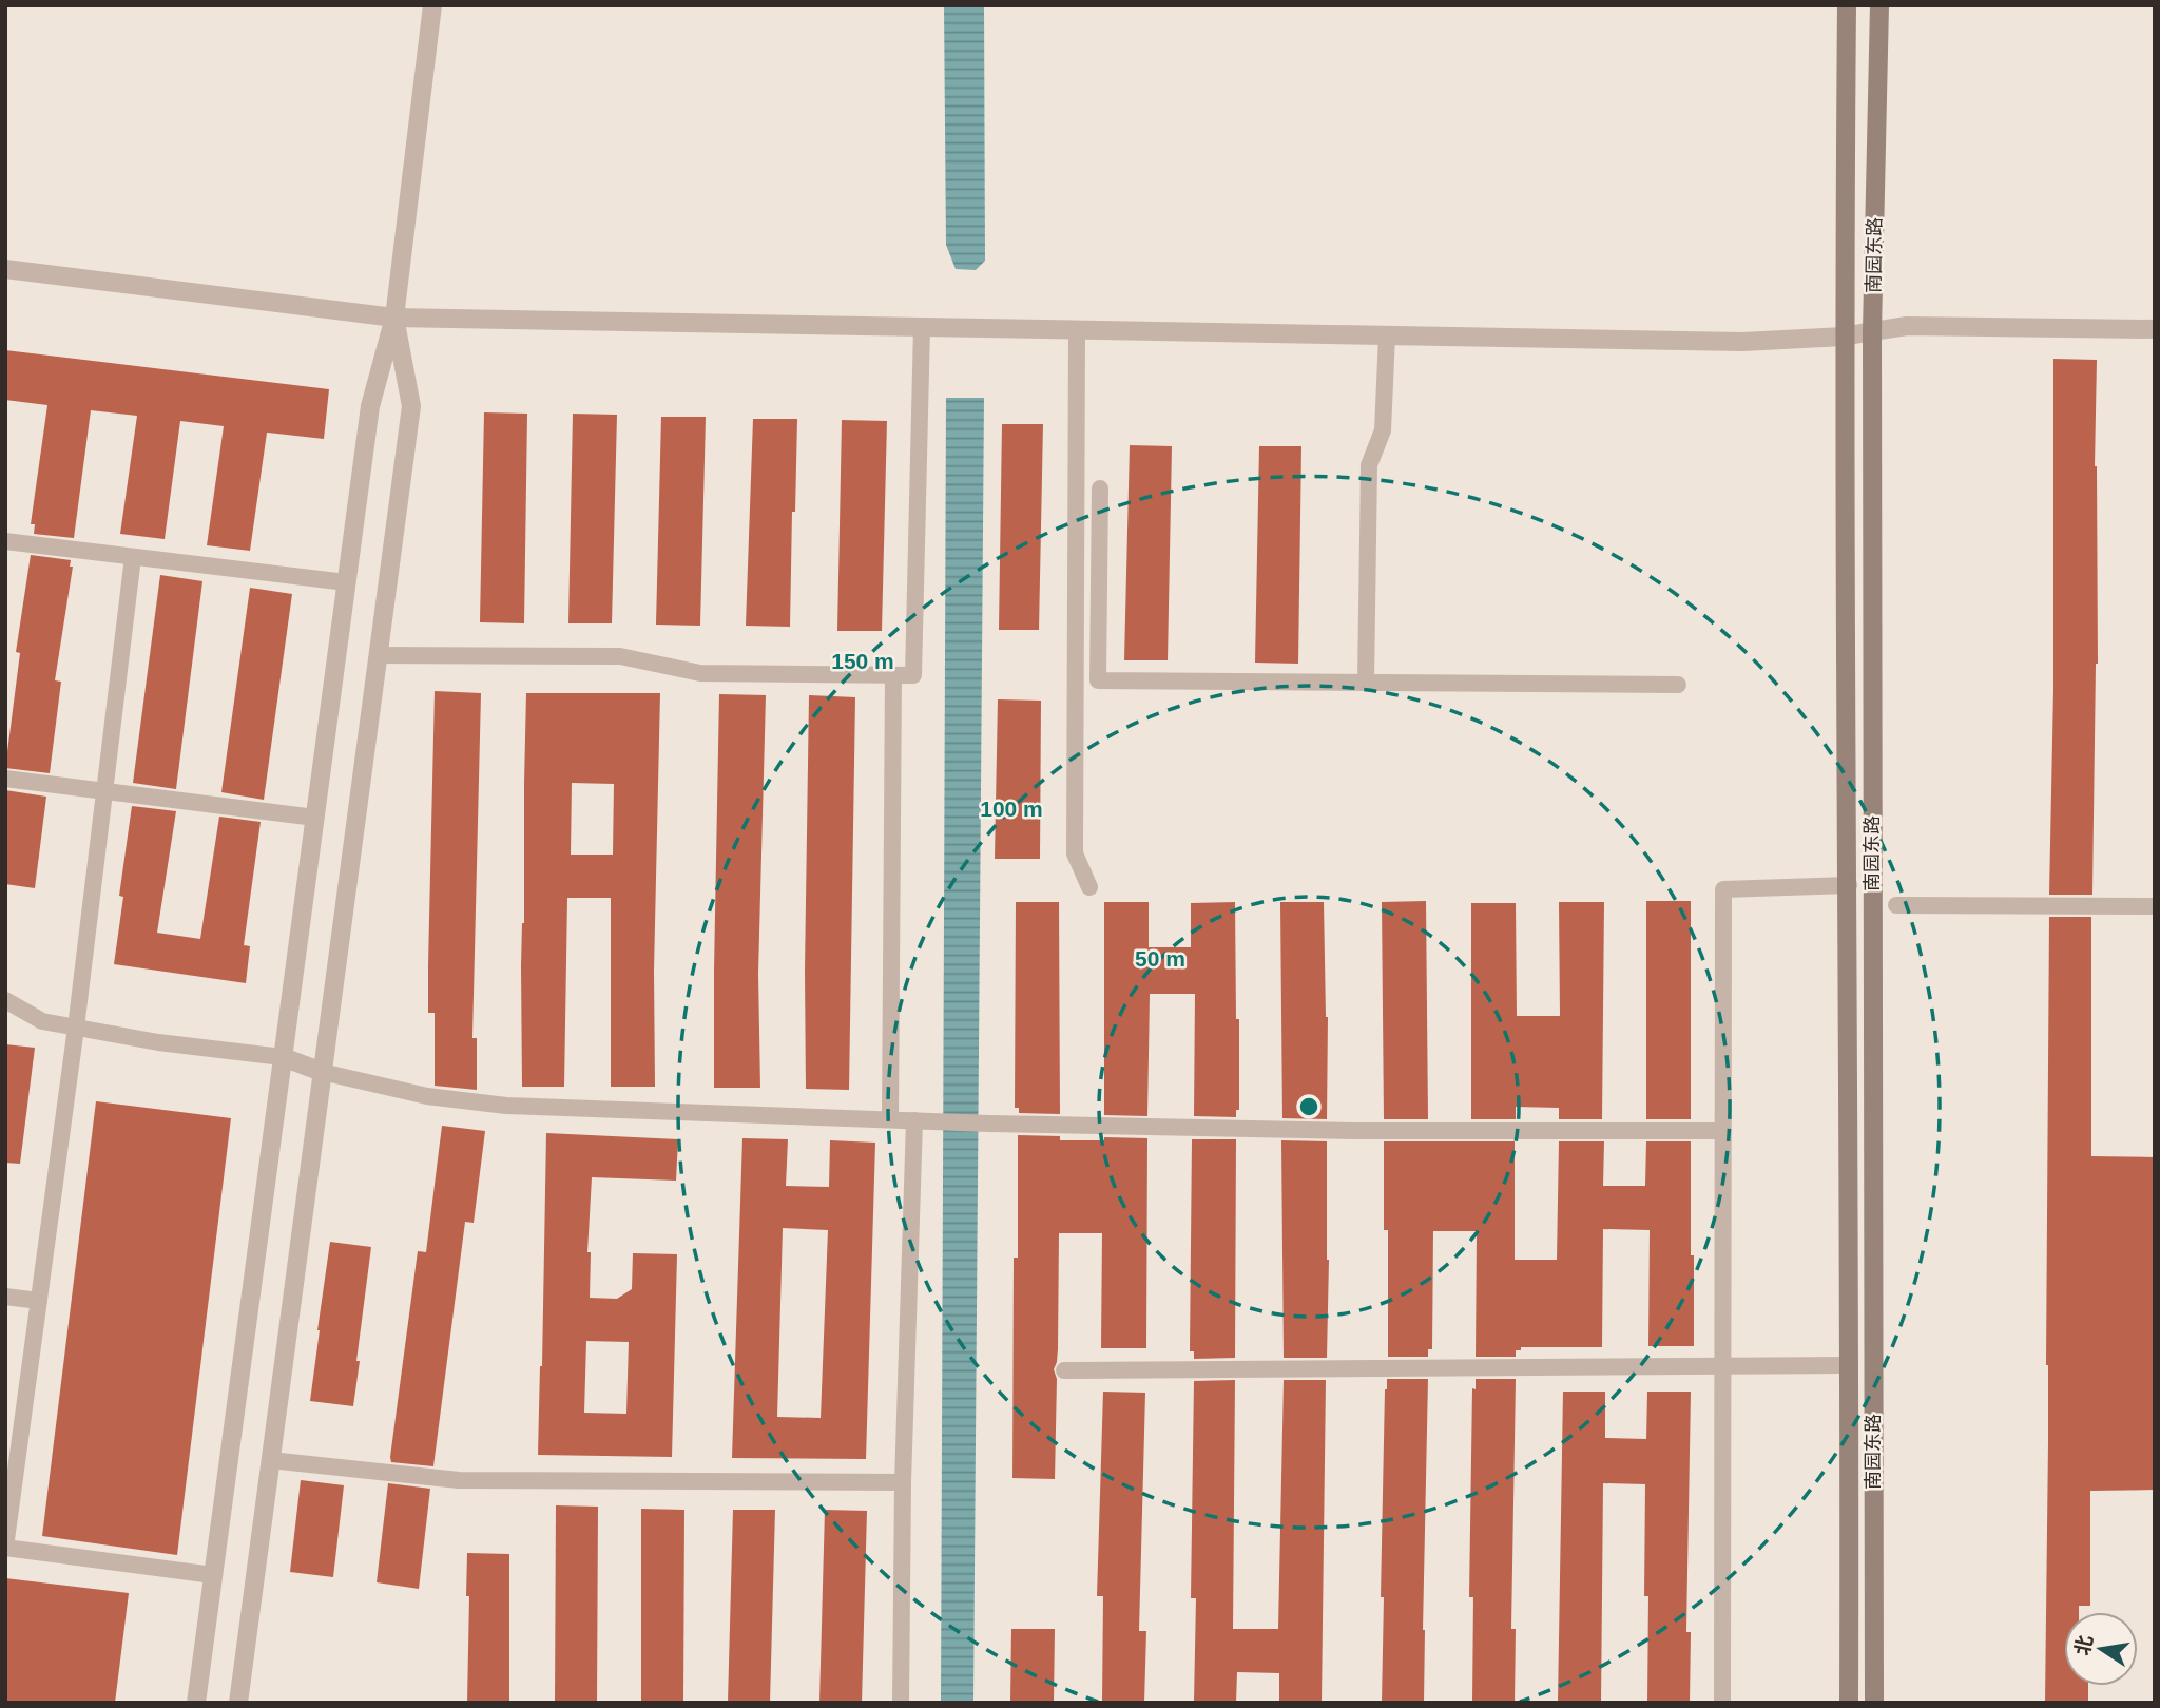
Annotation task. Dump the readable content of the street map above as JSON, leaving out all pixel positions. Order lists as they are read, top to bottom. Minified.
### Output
{"streets":{"main road":["南园东路"]},"north":"left","rings":["150 m","100 m","50 m"]}
